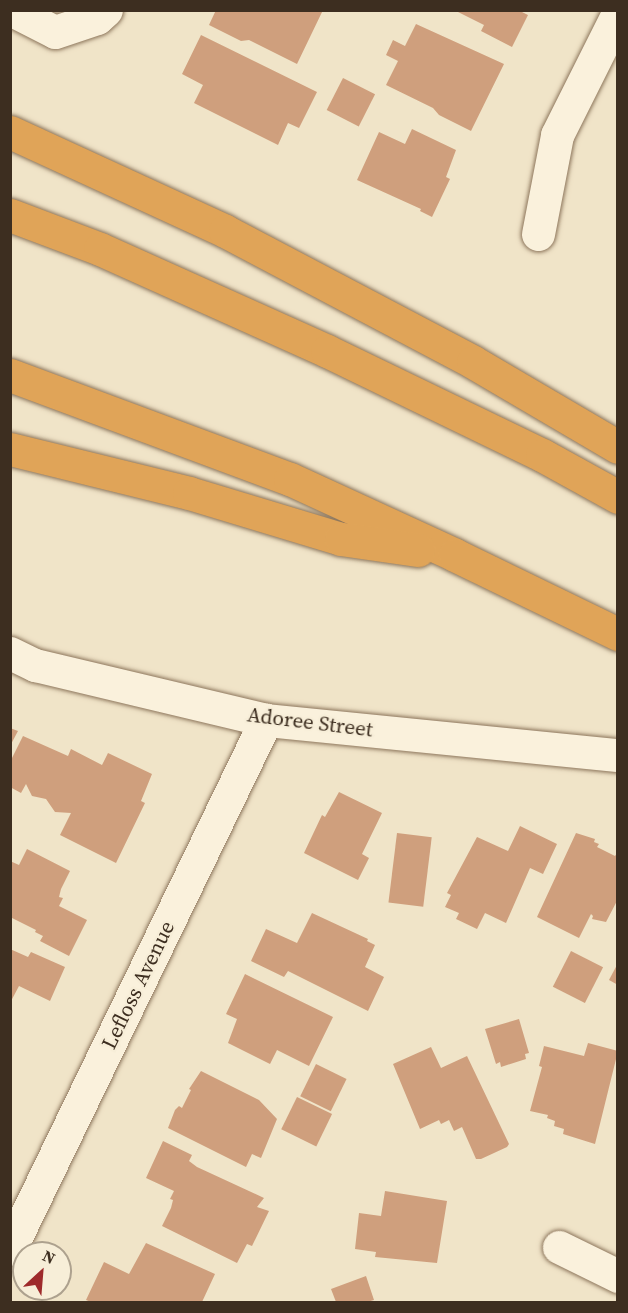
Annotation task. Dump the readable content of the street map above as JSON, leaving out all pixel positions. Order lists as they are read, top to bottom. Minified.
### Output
{"streets":{"street":["Adoree Street","Lefloss Avenue"]},"crossings":[["Adoree Street","Lefloss Avenue"]],"north":"top right"}
